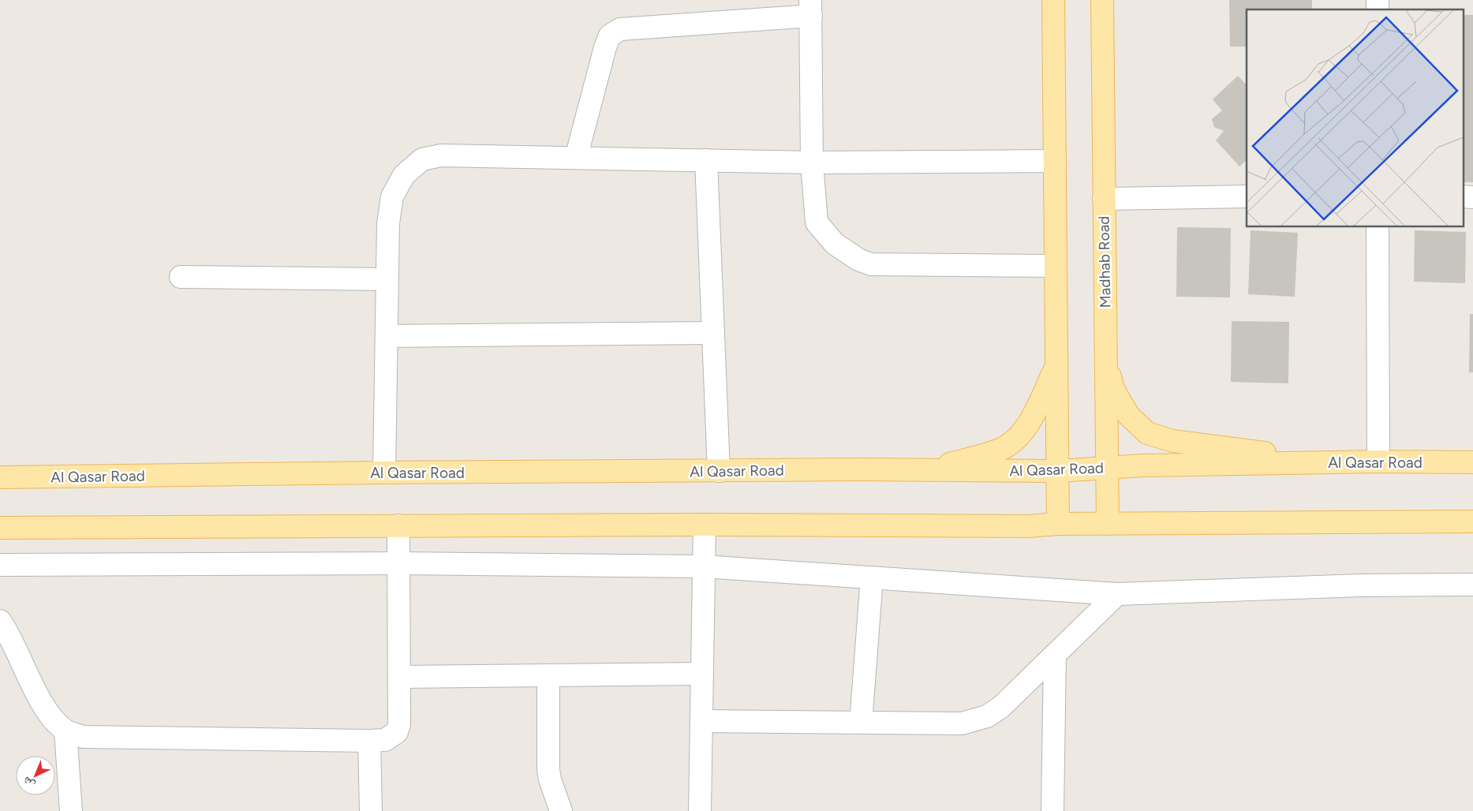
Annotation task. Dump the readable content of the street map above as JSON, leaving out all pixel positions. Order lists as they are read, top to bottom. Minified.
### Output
{"streets":{"main road":["Madhab Road","Al Qasar Road"]},"crossings":[["Madhab Road","Al Qasar Road"]],"north":"bottom left"}
